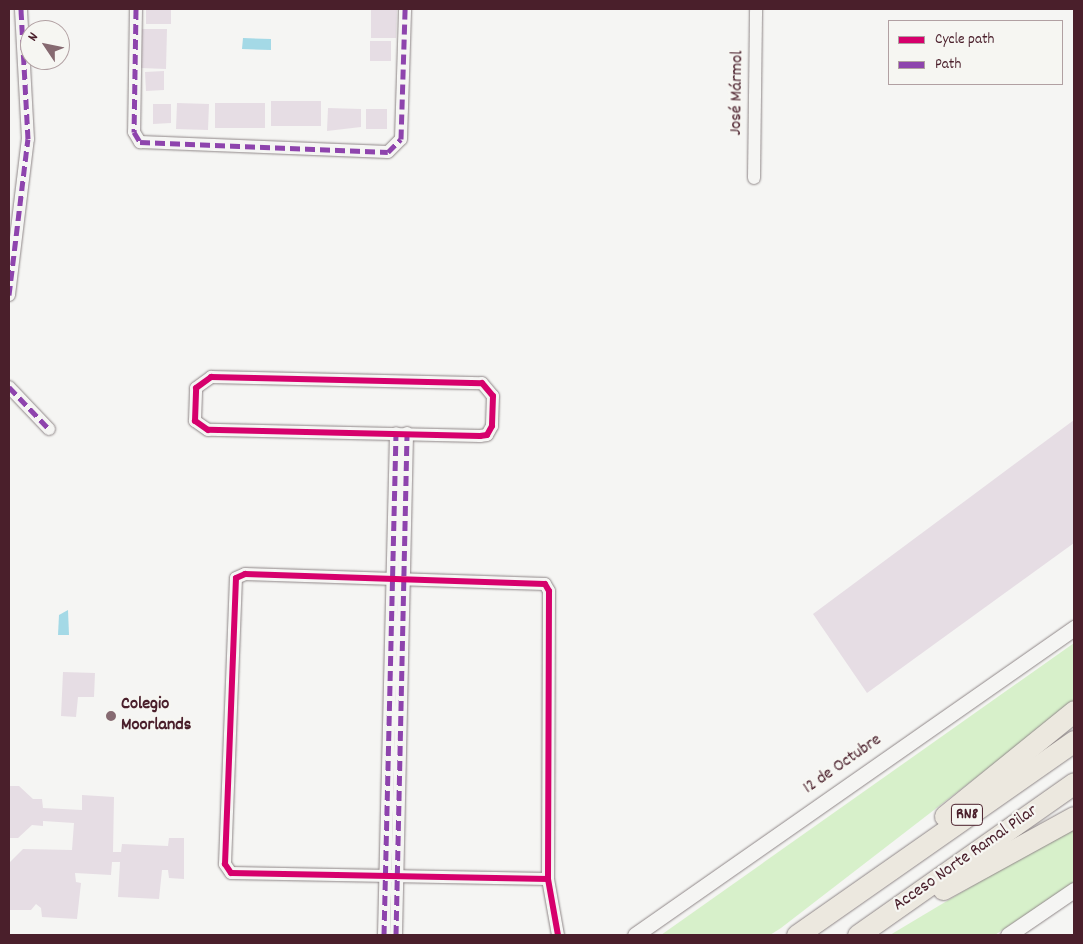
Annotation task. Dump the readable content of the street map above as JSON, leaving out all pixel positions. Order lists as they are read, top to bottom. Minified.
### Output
{"streets":{"highway":["RN8","Acceso Norte Ramal Pilar"],"street":["José Mármol","12 de Octubre"]},"places":["Colegio Moorlands"],"legend":["Cycle path","Path"],"north":"top left"}
